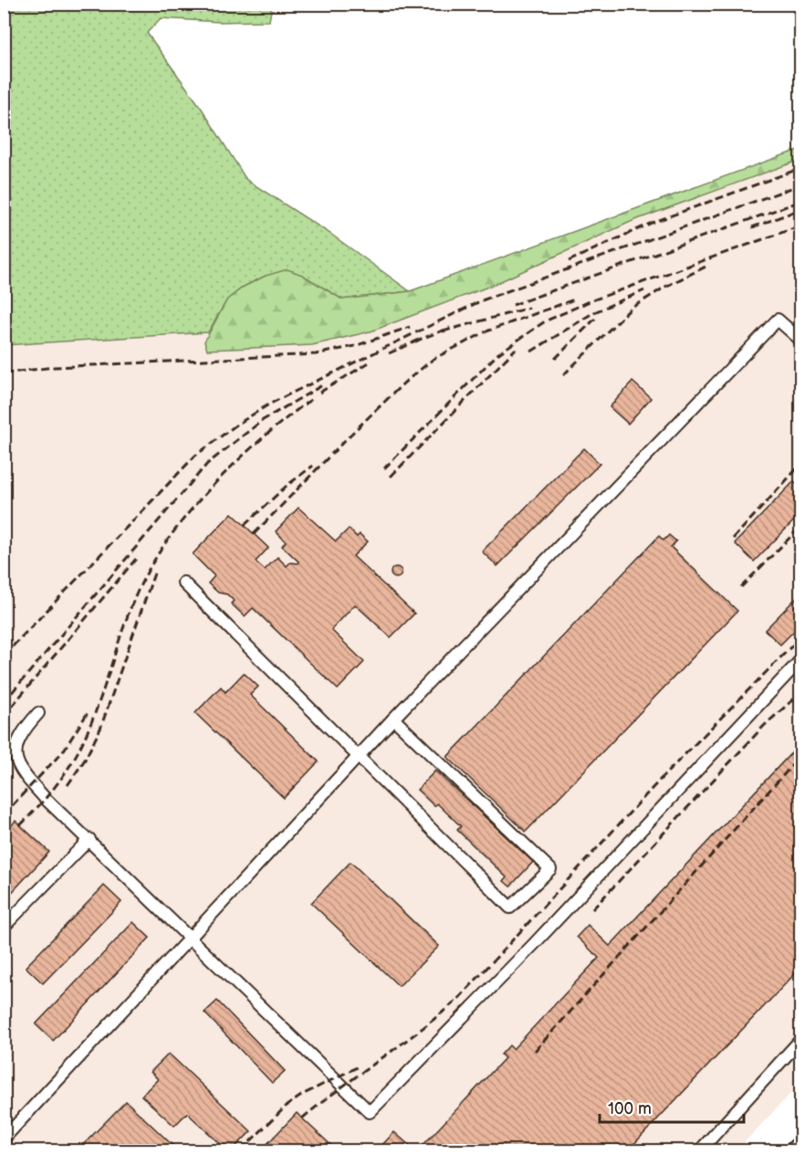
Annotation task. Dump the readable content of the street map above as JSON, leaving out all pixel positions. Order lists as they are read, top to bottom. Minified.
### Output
{"scale_bar":"100 m"}
